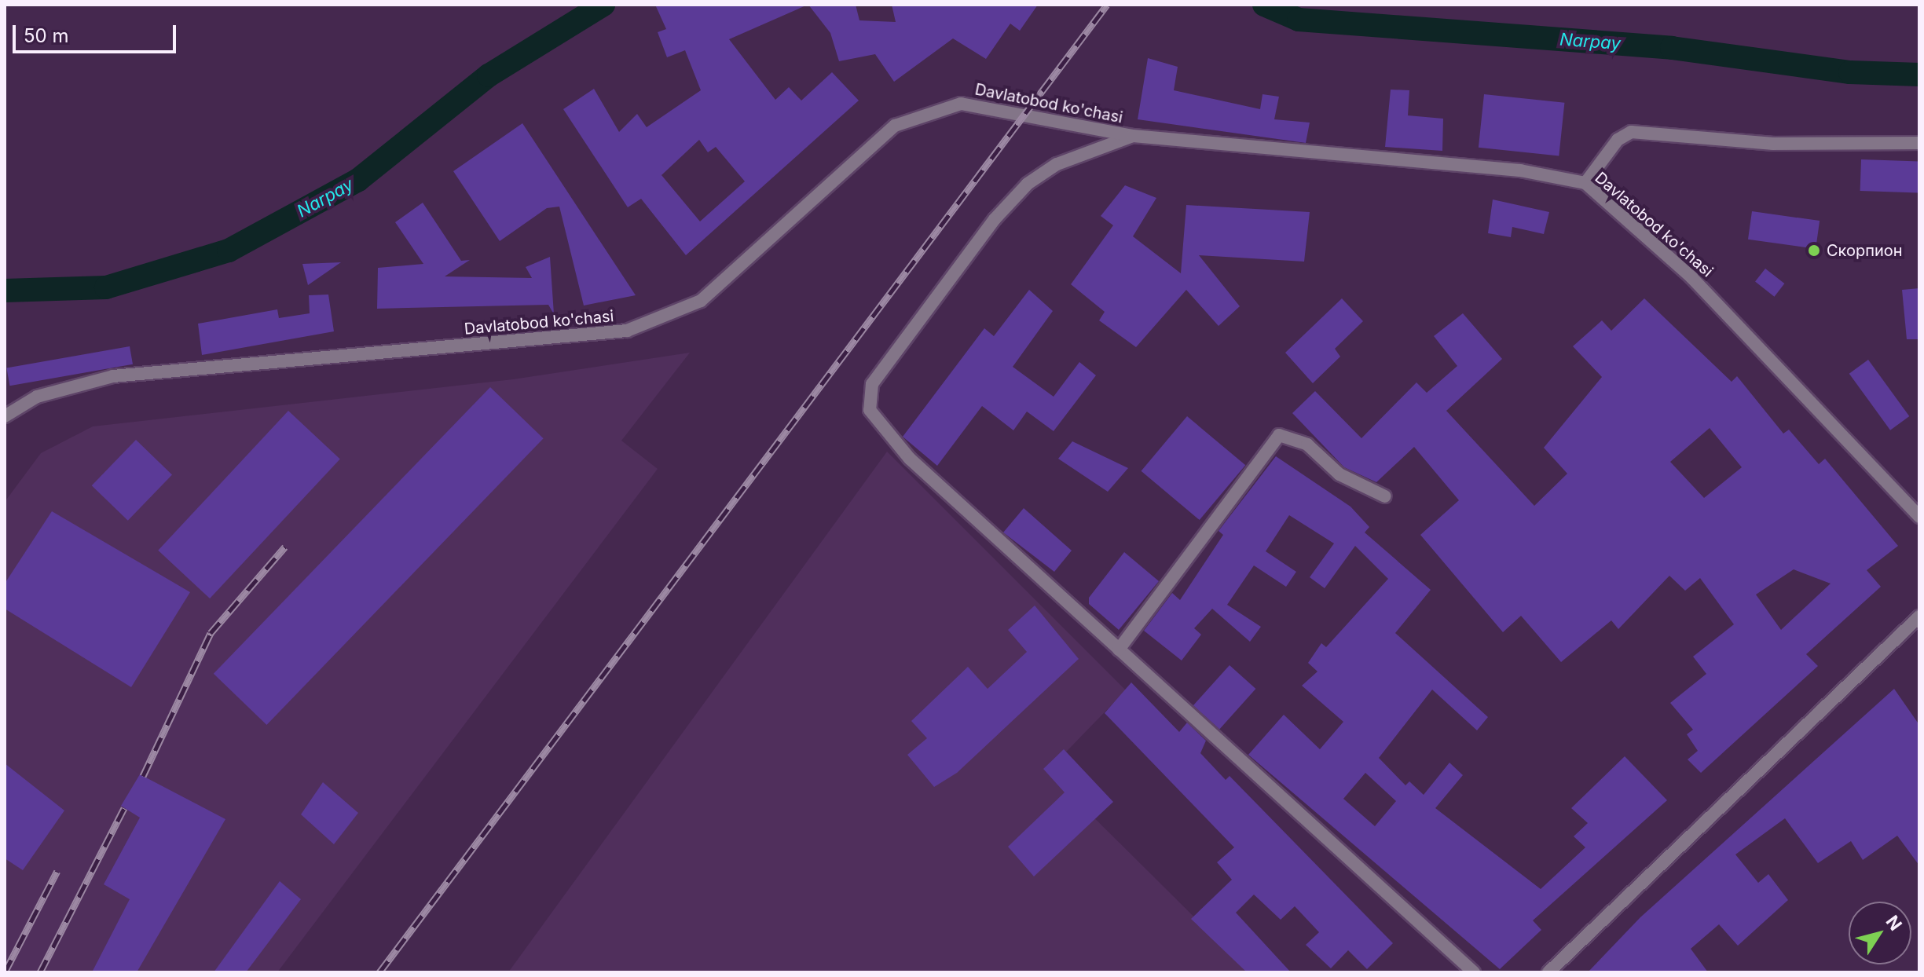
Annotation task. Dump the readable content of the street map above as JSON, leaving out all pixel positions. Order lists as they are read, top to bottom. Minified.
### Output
{"streets":{"street":["Davlatobod ko'chasi"]},"water":["Narpay"],"places":["Скорпион"],"scale_bar":"50 m","north":"top right"}
